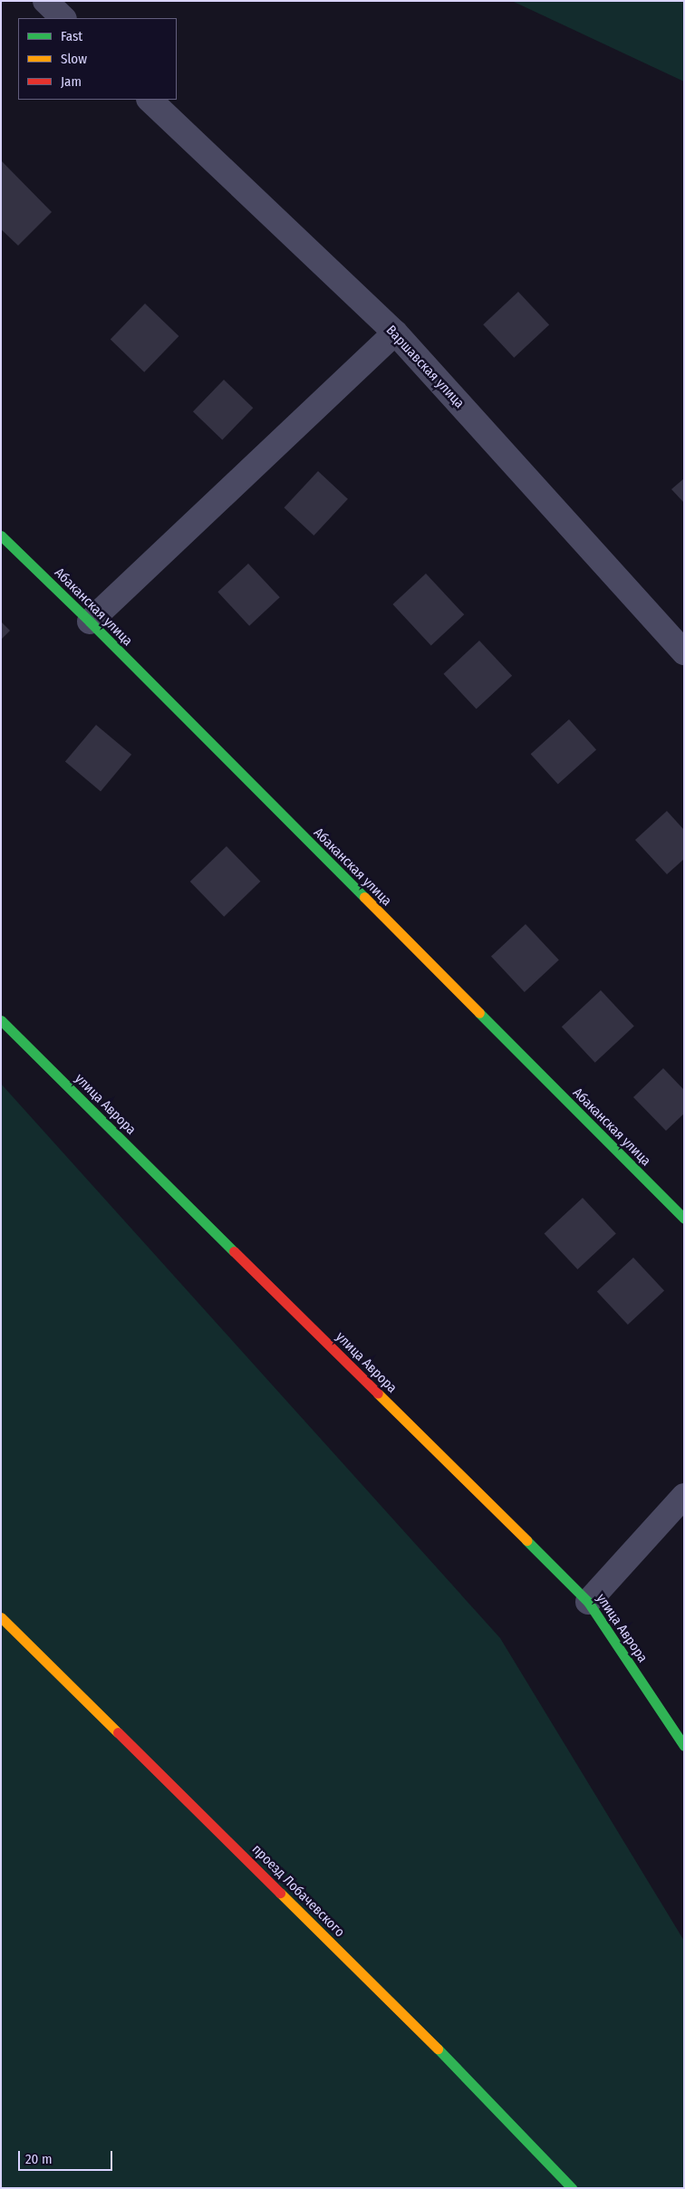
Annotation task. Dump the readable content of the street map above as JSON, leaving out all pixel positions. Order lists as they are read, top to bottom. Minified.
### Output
{"streets":{"street":["Варшавская улица","Абаканская улица","улица Аврора","проезд Лобачевского"]},"legend":["Fast","Slow","Jam"],"scale_bar":"20 m"}
